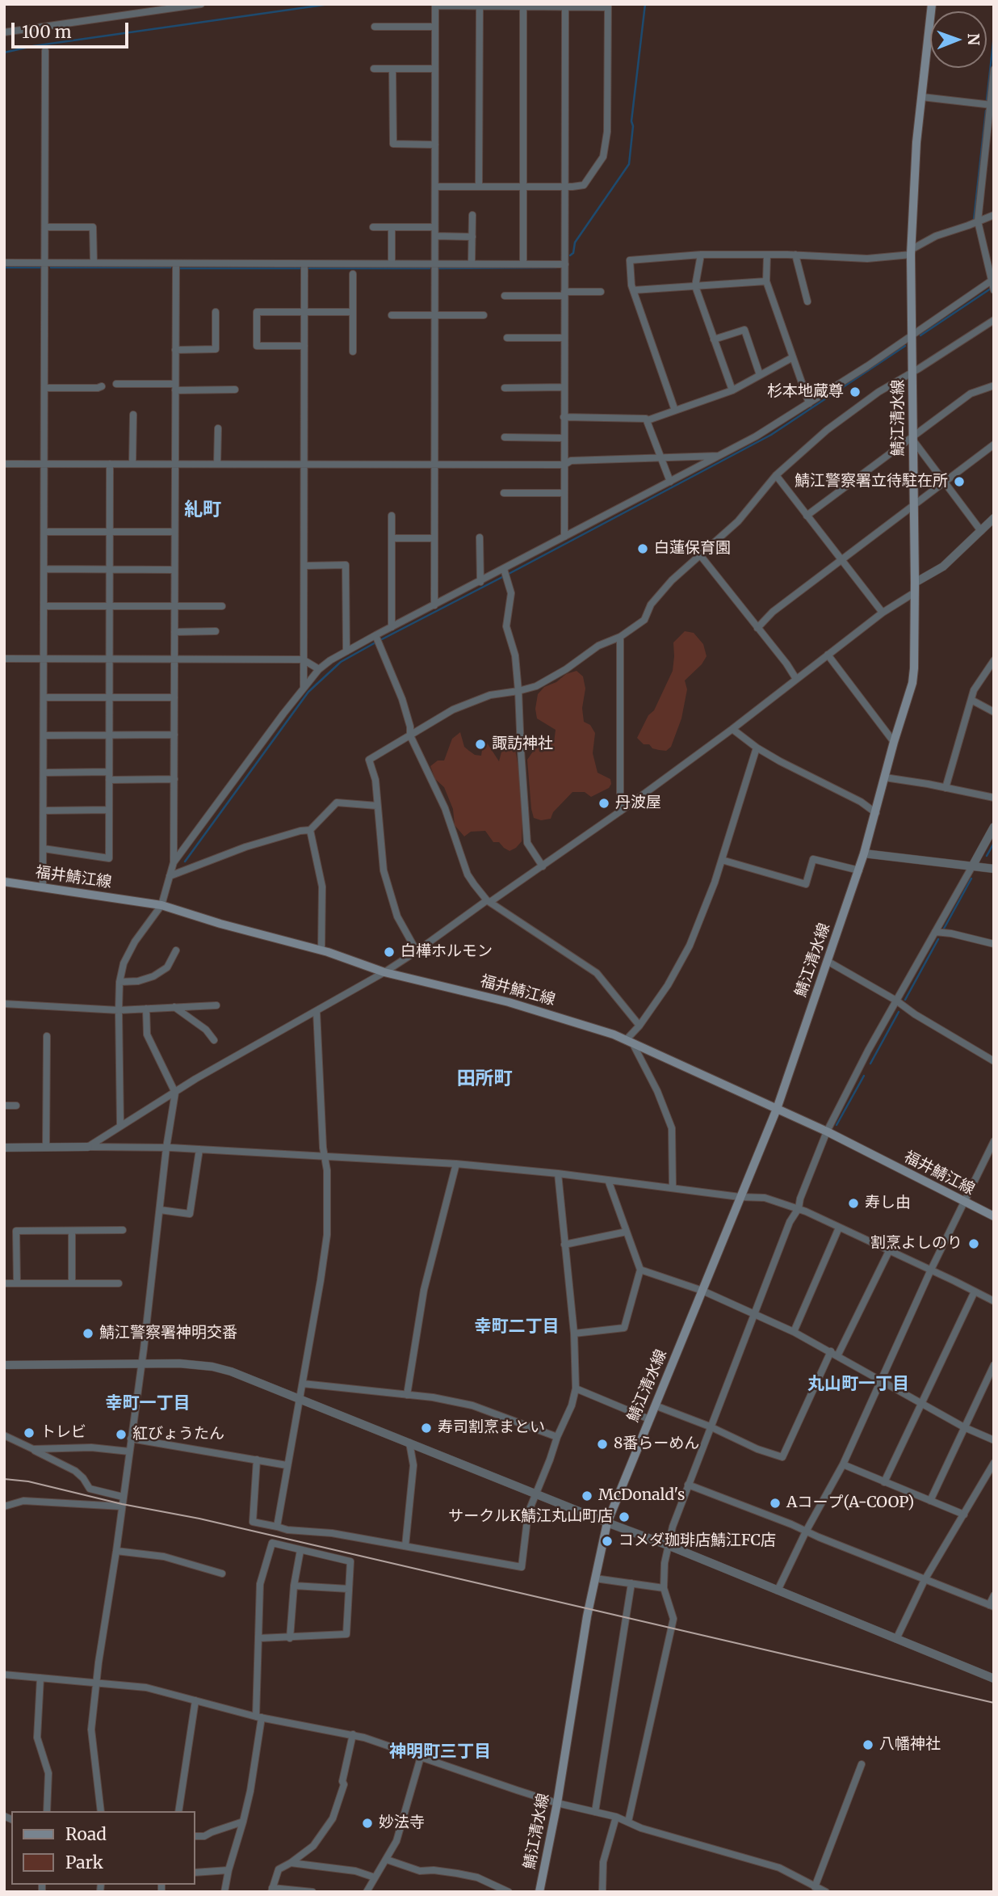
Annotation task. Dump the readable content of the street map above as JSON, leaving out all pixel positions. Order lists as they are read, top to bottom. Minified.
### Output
{"streets":{"main road":["鯖江清水線","福井鯖江線"]},"crossings":[["鯖江清水線","福井鯖江線"]],"districts":["糺町","田所町","幸町二丁目","丸山町一丁目","幸町一丁目","神明町三丁目"],"places":["杉本地蔵尊","鯖江警察署立待駐在所","白蓮保育園","諏訪神社","丹波屋","白樺ホルモン","寿し由","割烹よしのり","鯖江警察署神明交番","寿司割烹まとい","トレビ","紅びょうたん","8番らーめん","McDonald's","Aコープ(A-COOP)","サークルK鯖江丸山町店","コメダ珈琲店鯖江FC店","八幡神社","妙法寺"],"legend":["Road","Park"],"scale_bar":"100 m","north":"right"}
